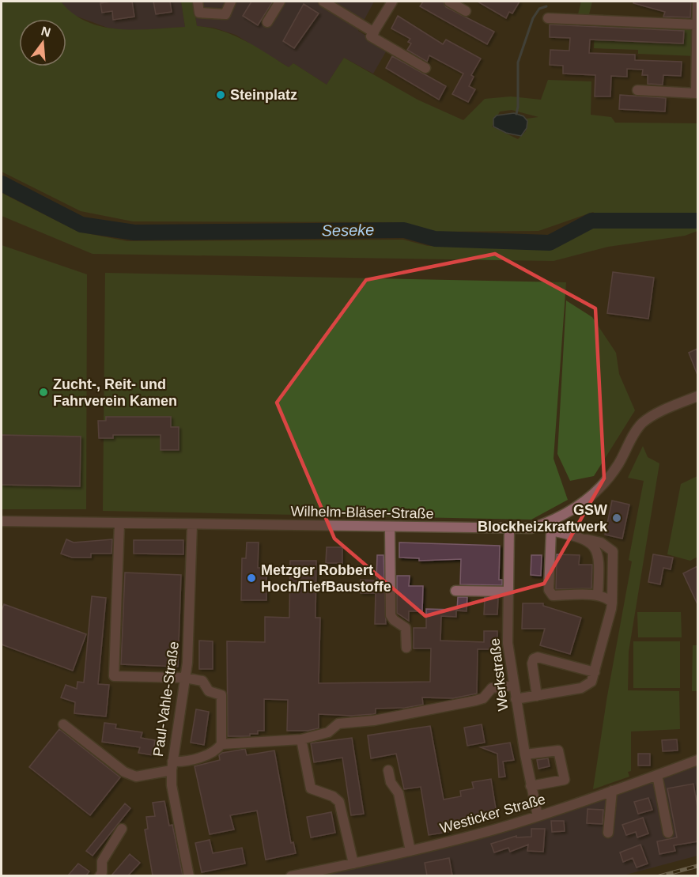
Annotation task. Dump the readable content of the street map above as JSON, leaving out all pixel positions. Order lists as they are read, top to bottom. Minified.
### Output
{"streets":{"street":["Wilhelm-Bläser-Straße","Werkstraße","Paul-Vahle-Straße","Westicker Straße"]},"crossings":[["Wilhelm-Bläser-Straße","Werkstraße"],["Wilhelm-Bläser-Straße","Paul-Vahle-Straße"],["Werkstraße","Westicker Straße"]],"water":["Seseke"],"places":["Steinplatz","Zucht-, Reit- und Fahrverein Kamen","GSW Blockheizkraftwerk","Metzger Robbert Hoch/TiefBaustoffe"],"north":"top"}
